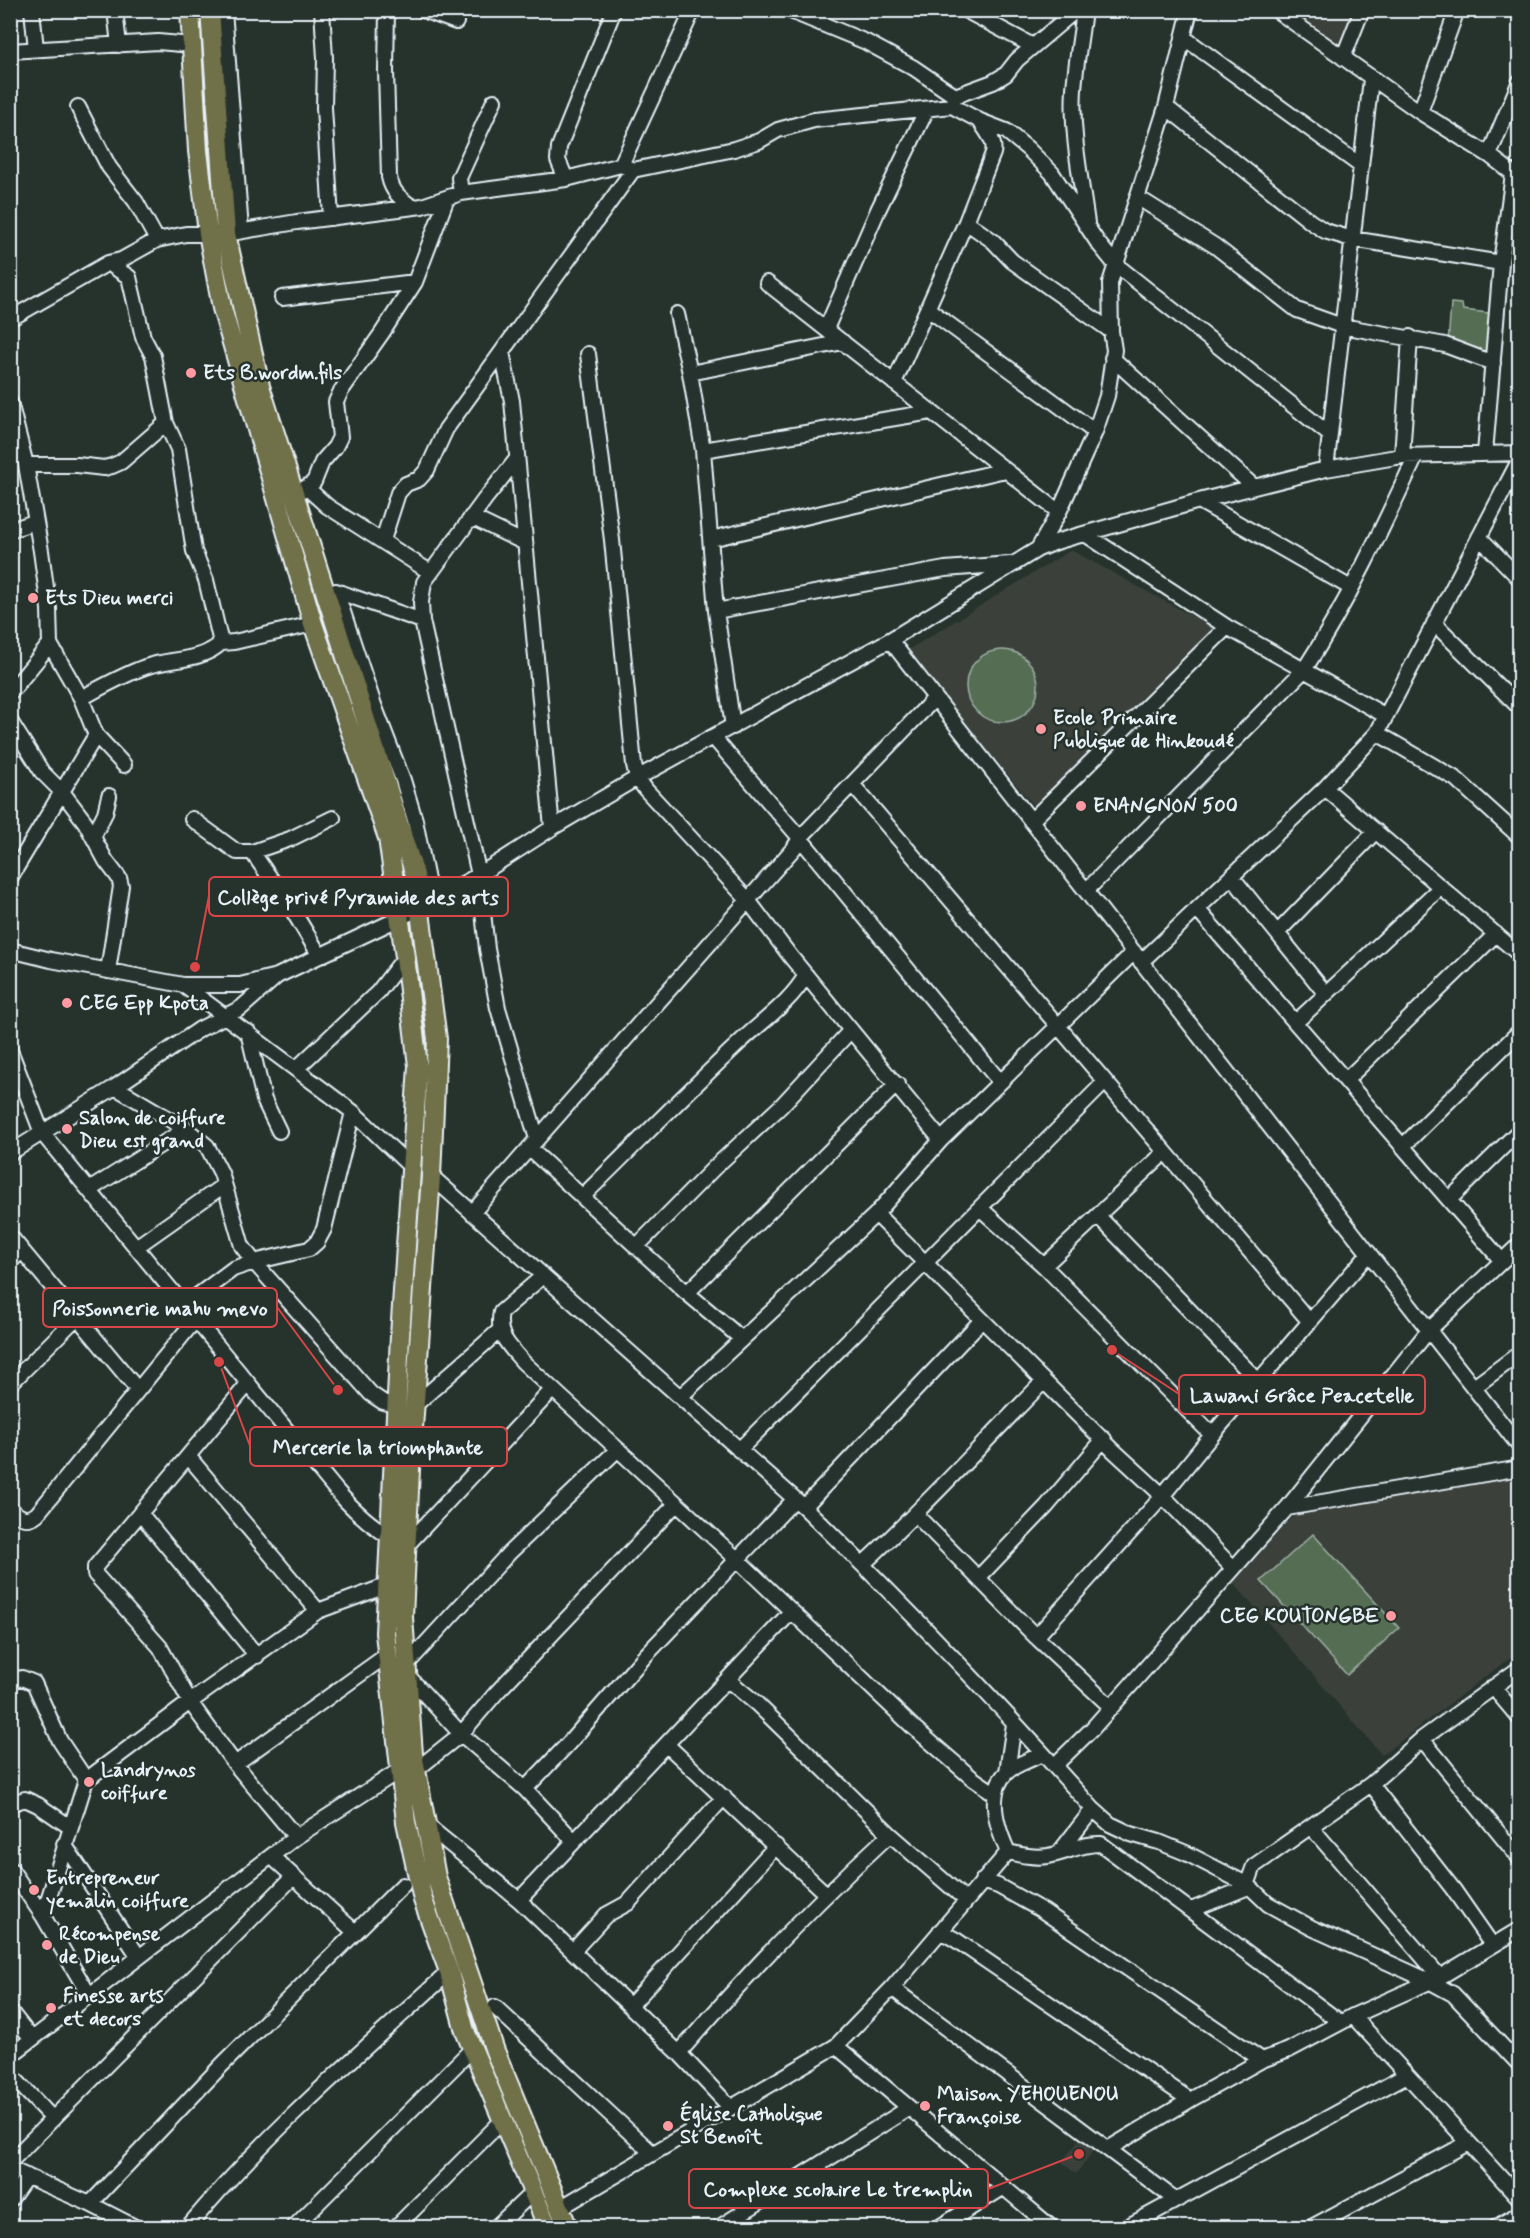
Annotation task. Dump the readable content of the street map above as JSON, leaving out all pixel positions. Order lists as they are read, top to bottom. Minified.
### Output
{"places":["Ets B.wordm.fils","Ets Dieu merci","Ecole Primaire Publique de Hinkoudé","ENANGNON 500","Collège privé Pyramide des arts","CEG Epp Kpota","Salon de coiffure Dieu est grand","Lawani Grâce Peacetelle","Mercerie la triomphante","Poissonnerie mahu mevo","CEG KOUTONGBE","Landrynos coiffure","Entrepreneur yemalin coiffure","Récompense de Dieu","Finesse arts et decors","Maison YEHOUENOU Françoise","Église Catholique St Benoît","Complexe scolaire Le tremplin"]}
